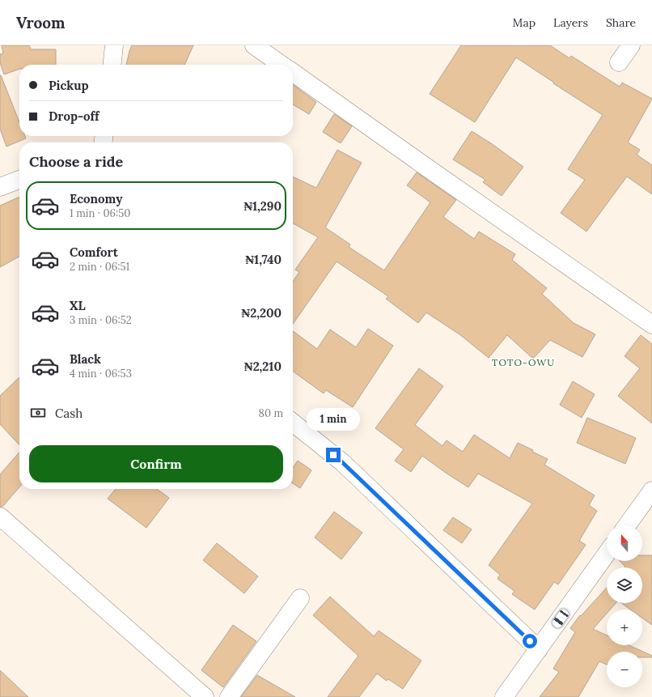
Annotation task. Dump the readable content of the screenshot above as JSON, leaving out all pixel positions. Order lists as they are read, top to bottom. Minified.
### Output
{"districts":["TOTO-OWU"],"north":"top","page":{"header":"Vroom","nav":["Map","Layers","Share"],"banner":["Pickup","Drop-off"],"heading":"Choose a ride","list":[{"name":"Economy","note":"1 min · 06:50","value":"₦1,290"},{"name":"Comfort","note":"2 min · 06:51","value":"₦1,740"},{"name":"XL","note":"3 min · 06:52","value":"₦2,200"},{"name":"Black","note":"4 min · 06:53","value":"₦2,210"}],"pay":["Cash","80 m"],"bubble":"1 min","buttons":"Confirm","map_buttons":["+","−"]}}
